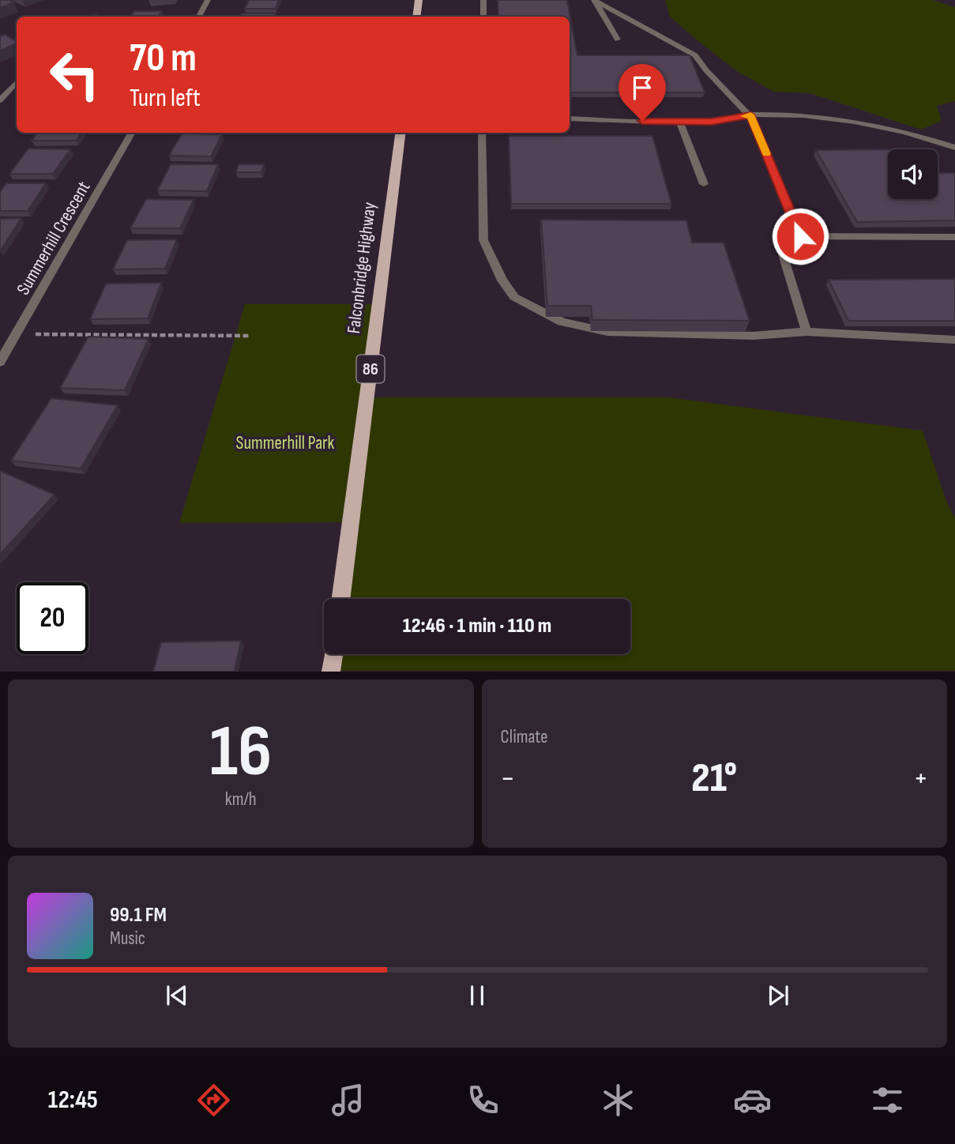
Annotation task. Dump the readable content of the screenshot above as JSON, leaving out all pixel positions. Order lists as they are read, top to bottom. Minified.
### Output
{"streets":{"main road":["Falconbridge Highway","86"],"street":["Summerhill Crescent"]},"parks":["Summerhill Park"],"page":{"turn":["70 m","Turn left"],"limit":"20","trip":"12:46 · 1 min · 110 m","tile":[["16","km/h"],"Climate"],"heat":["−","21°","+"],"song":["99.1 FM","Music"],"tabs":"12:45"}}
